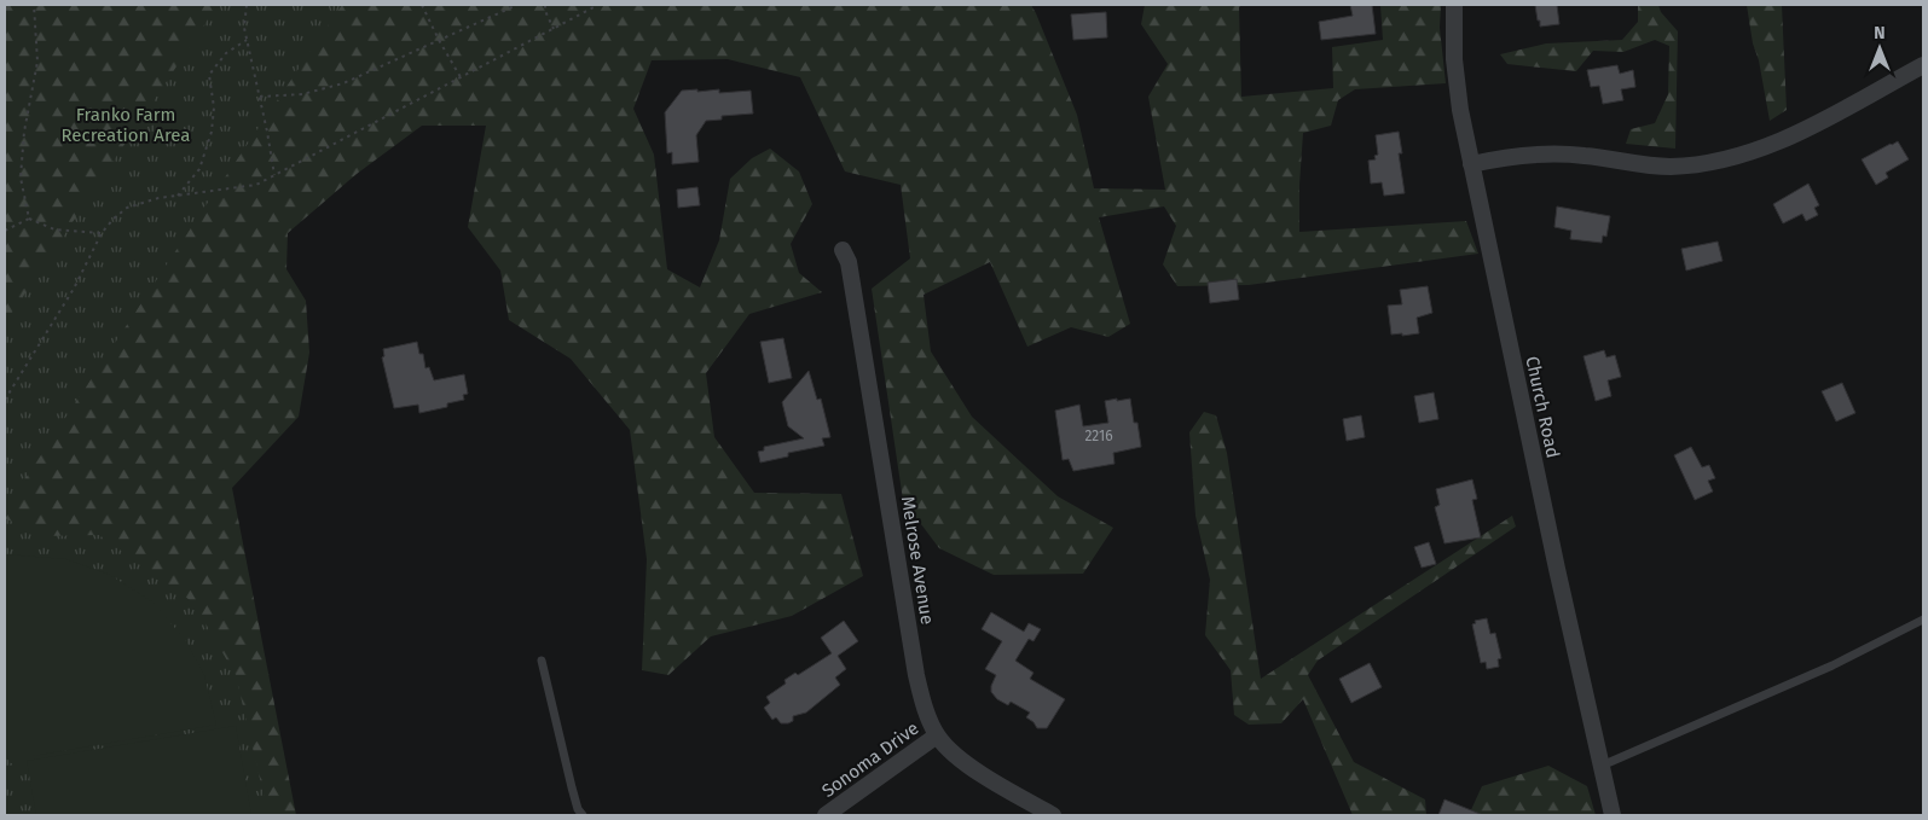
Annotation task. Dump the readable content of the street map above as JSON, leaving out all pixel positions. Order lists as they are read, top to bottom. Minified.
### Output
{"streets":{"street":["Church Road","Melrose Avenue","Sonoma Drive"]},"crossings":[["Melrose Avenue","Sonoma Drive"]],"parks":["Franko Farm Recreation Area"],"house_numbers":["2216"],"north":"top"}
